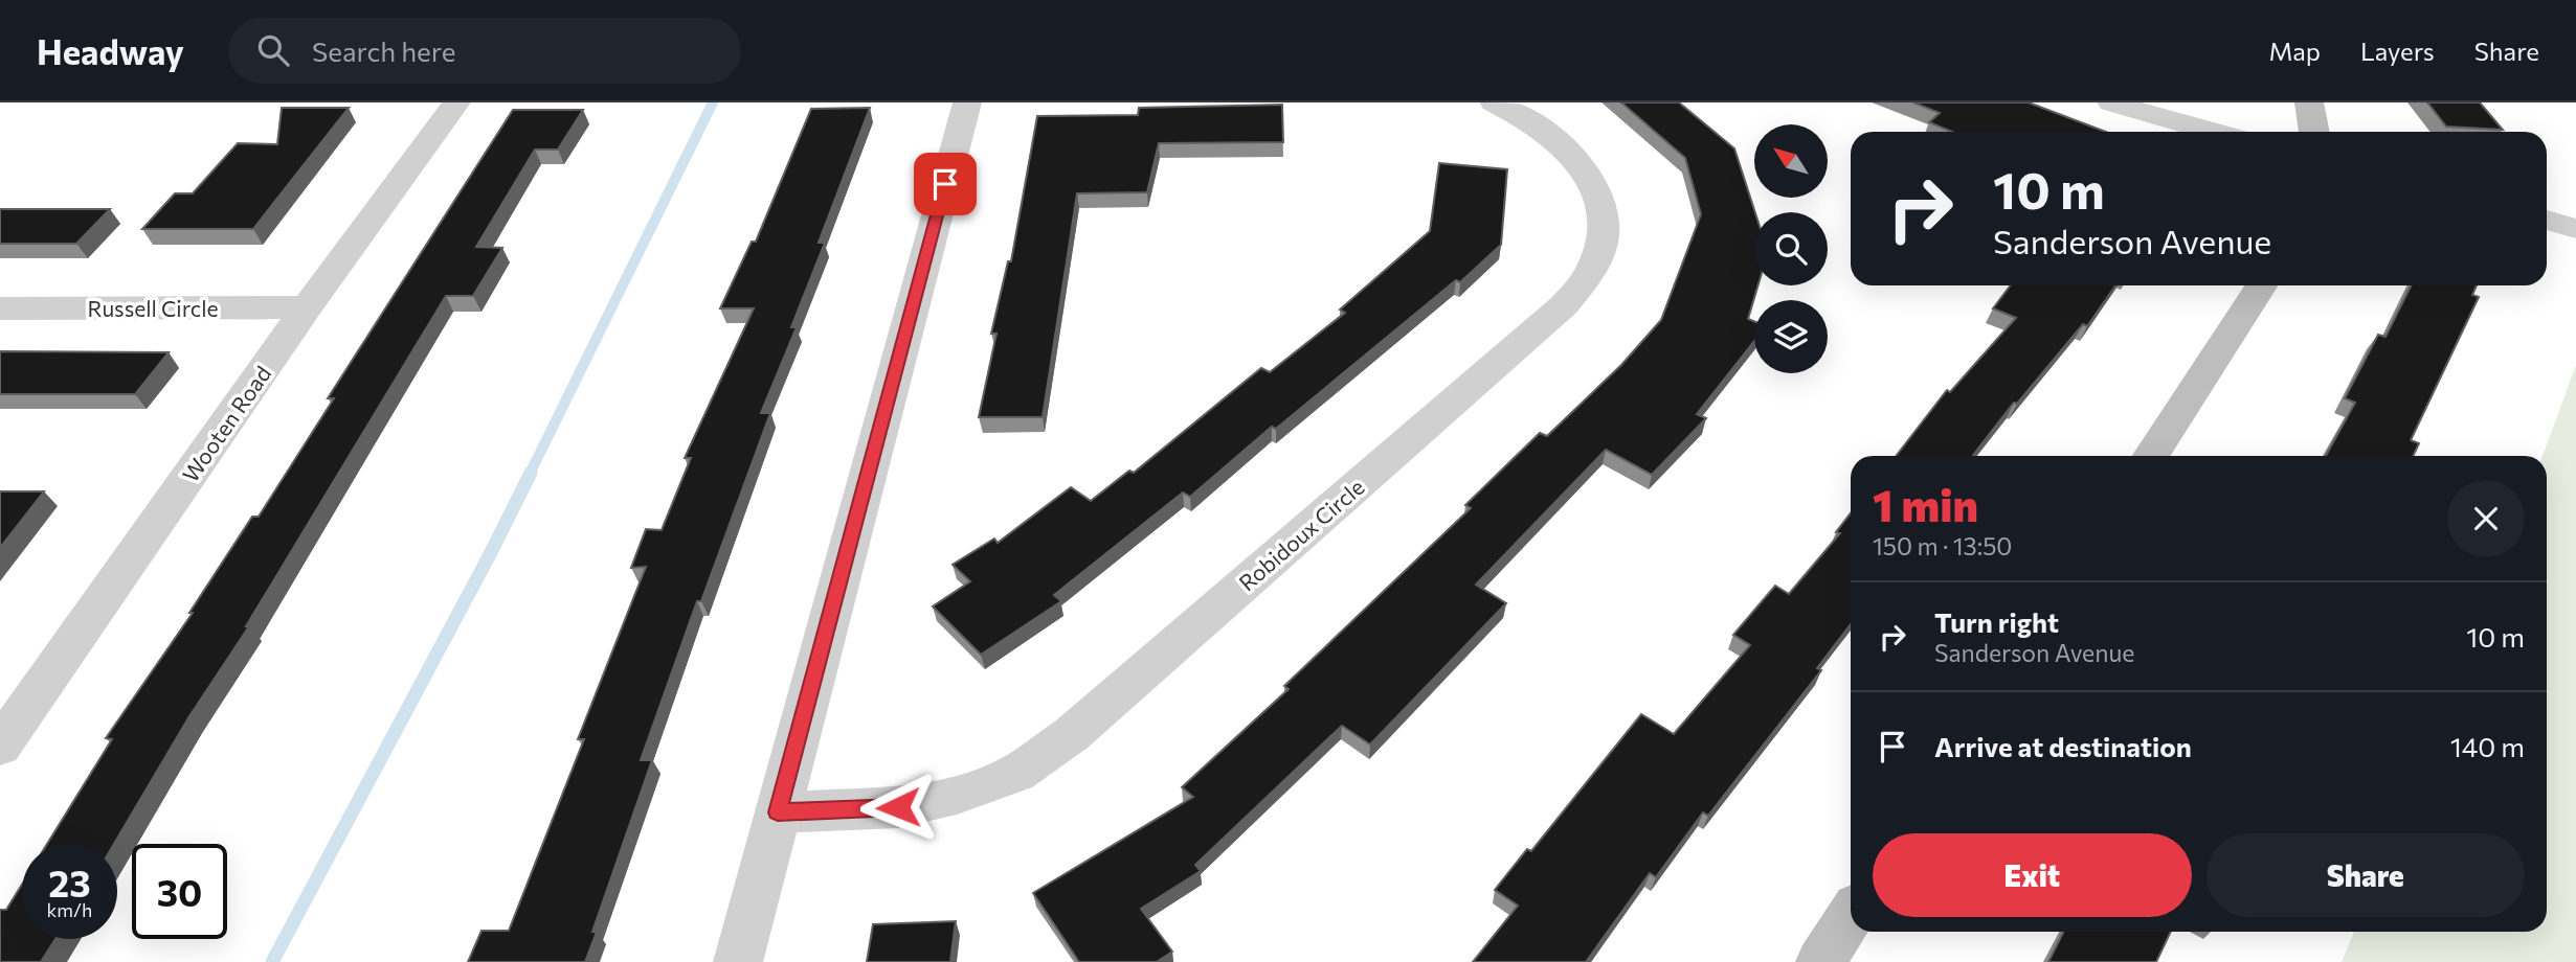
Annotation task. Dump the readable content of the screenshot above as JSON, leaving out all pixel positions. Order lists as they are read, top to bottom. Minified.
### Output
{"streets":{"street":["Russell Circle","Wooten Road","Robidoux Circle"]},"crossings":[["Russell Circle","Wooten Road"]],"north":"top left","page":{"header":"Headway","search":"Search here","nav":["Map","Layers","Share"],"turn":["10 m","Sanderson Avenue"],"heading":["1 min","150 m · 13:50"],"list":[{"name":"Turn right","note":"Sanderson Avenue","value":"10 m"},{"name":"Arrive at destination","value":"140 m"}],"buttons":["Exit","Share"],"speed":"23 km/h","limit":"30"}}
